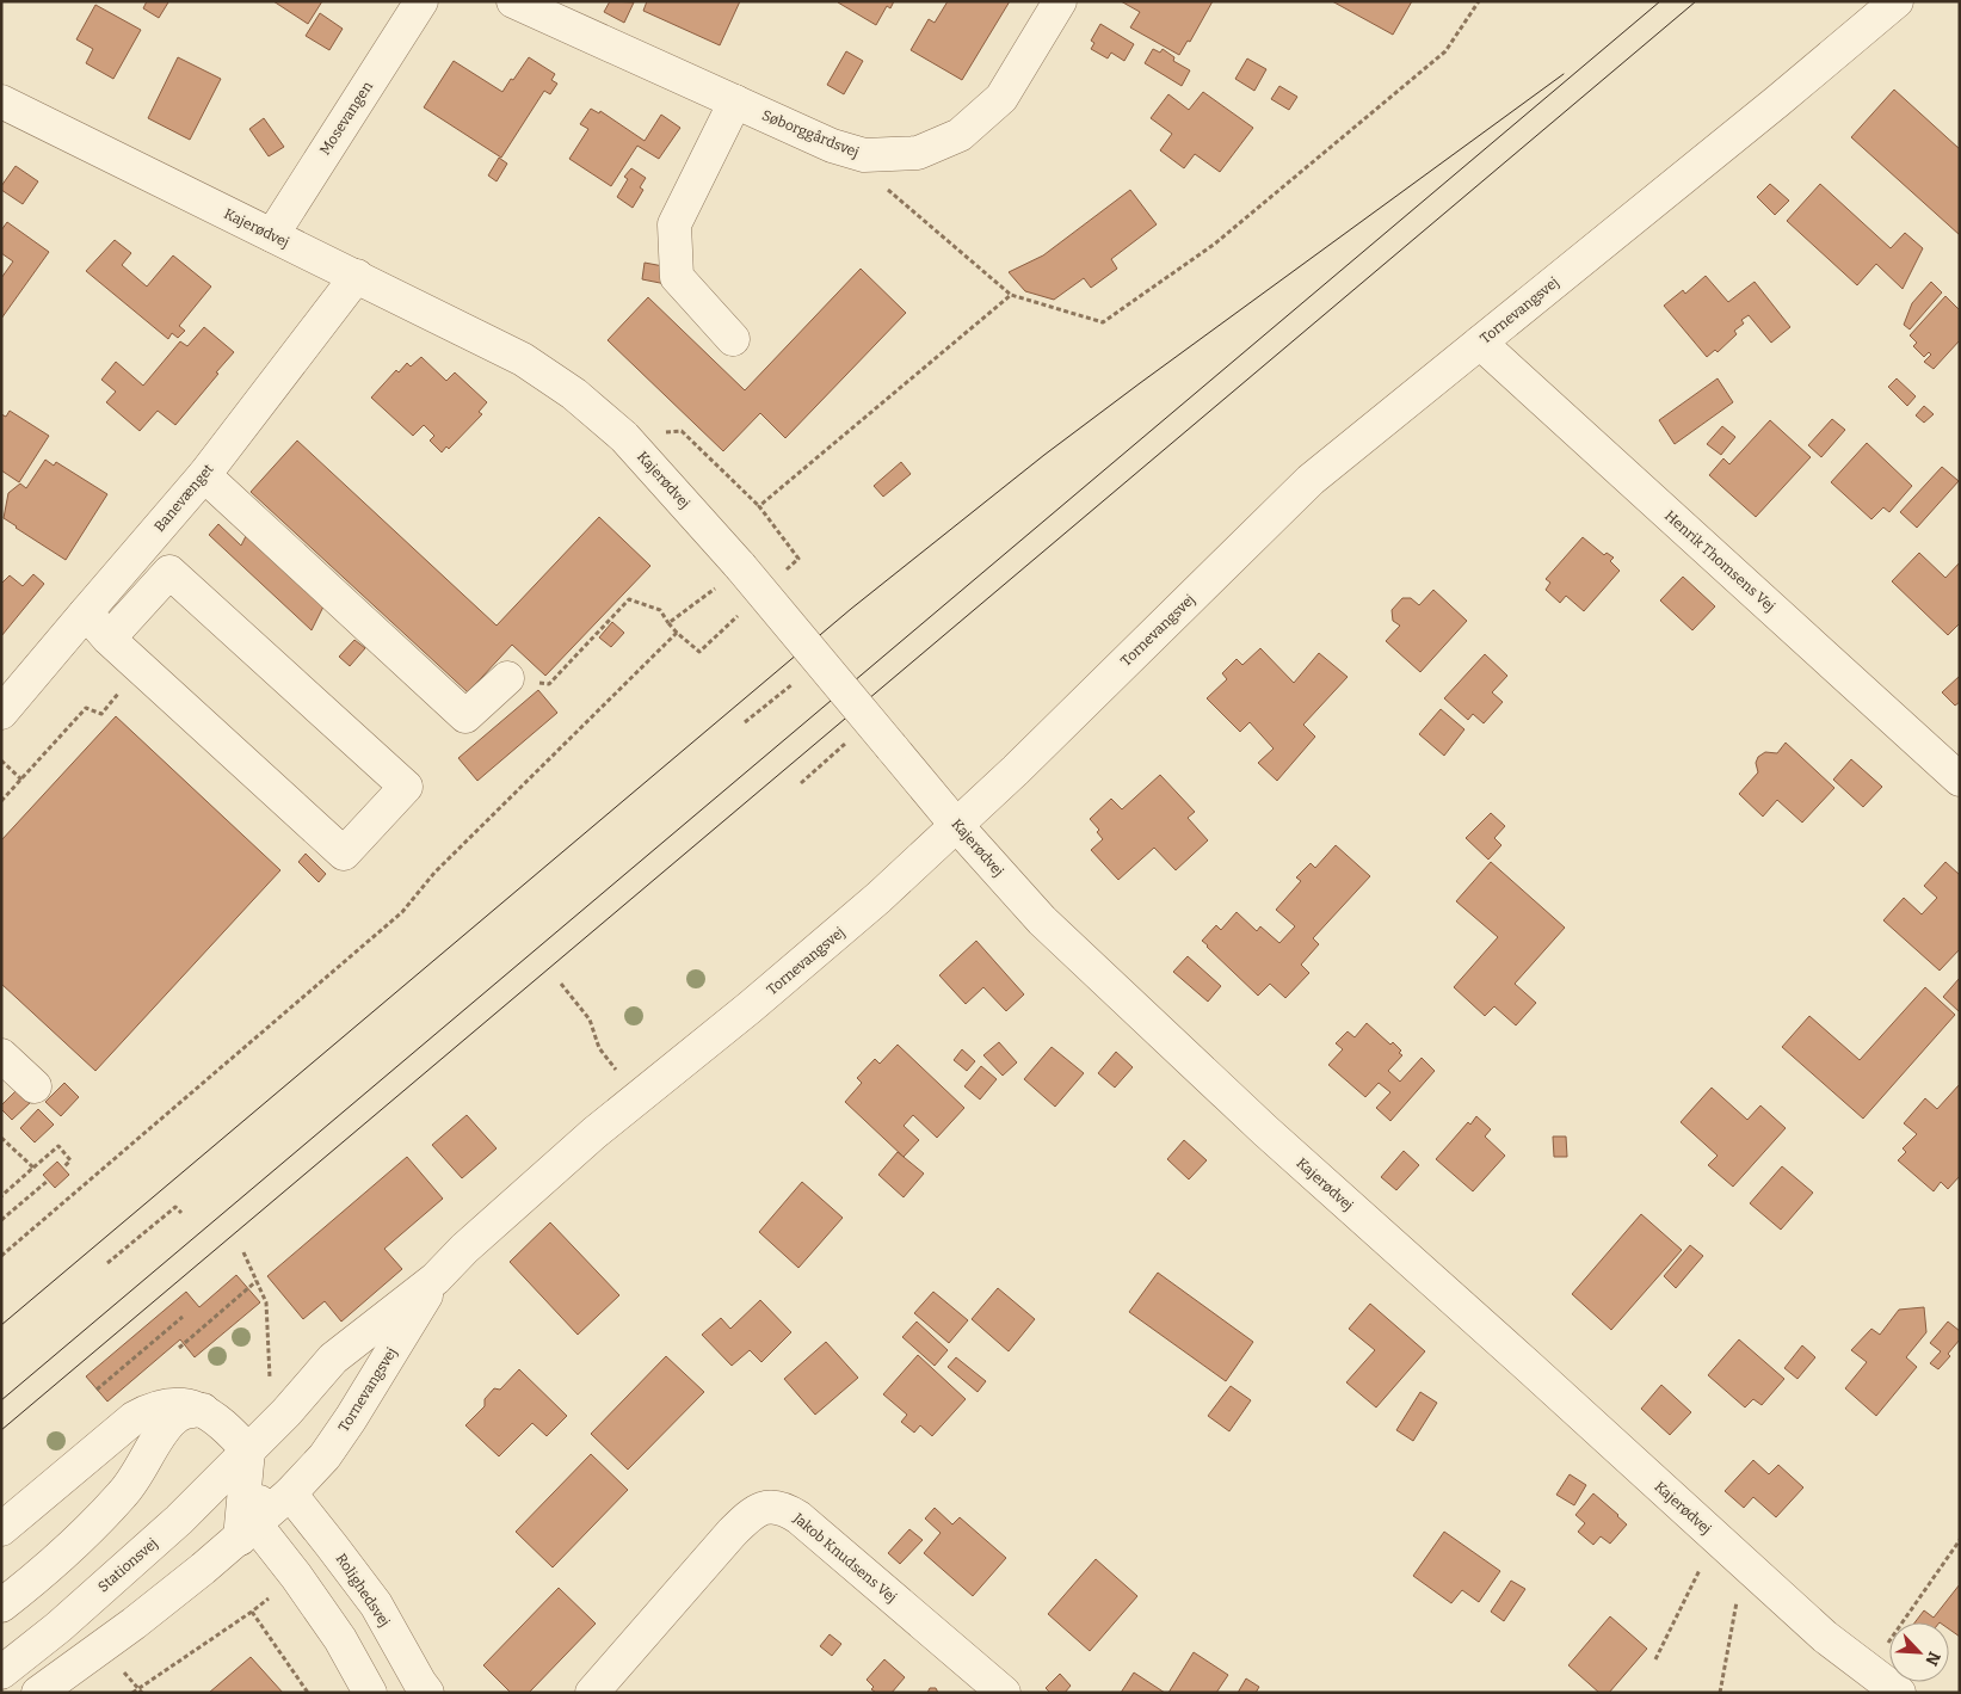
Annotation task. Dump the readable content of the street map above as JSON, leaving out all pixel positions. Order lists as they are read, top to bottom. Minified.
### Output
{"streets":{"street":["Mosevangen","Søborggårdsvej","Kajerødvej","Tornevangsvej","Banevænget","Henrik Thomsens Vej","Jakob Knudsens Vej","Stationsvej","Rolighedsvej"]},"crossings":[["Mosevangen","Kajerødvej"],["Kajerødvej","Tornevangsvej"],["Kajerødvej","Banevænget"],["Tornevangsvej","Henrik Thomsens Vej"],["Tornevangsvej","Stationsvej"],["Tornevangsvej","Rolighedsvej"]],"north":"bottom right"}
